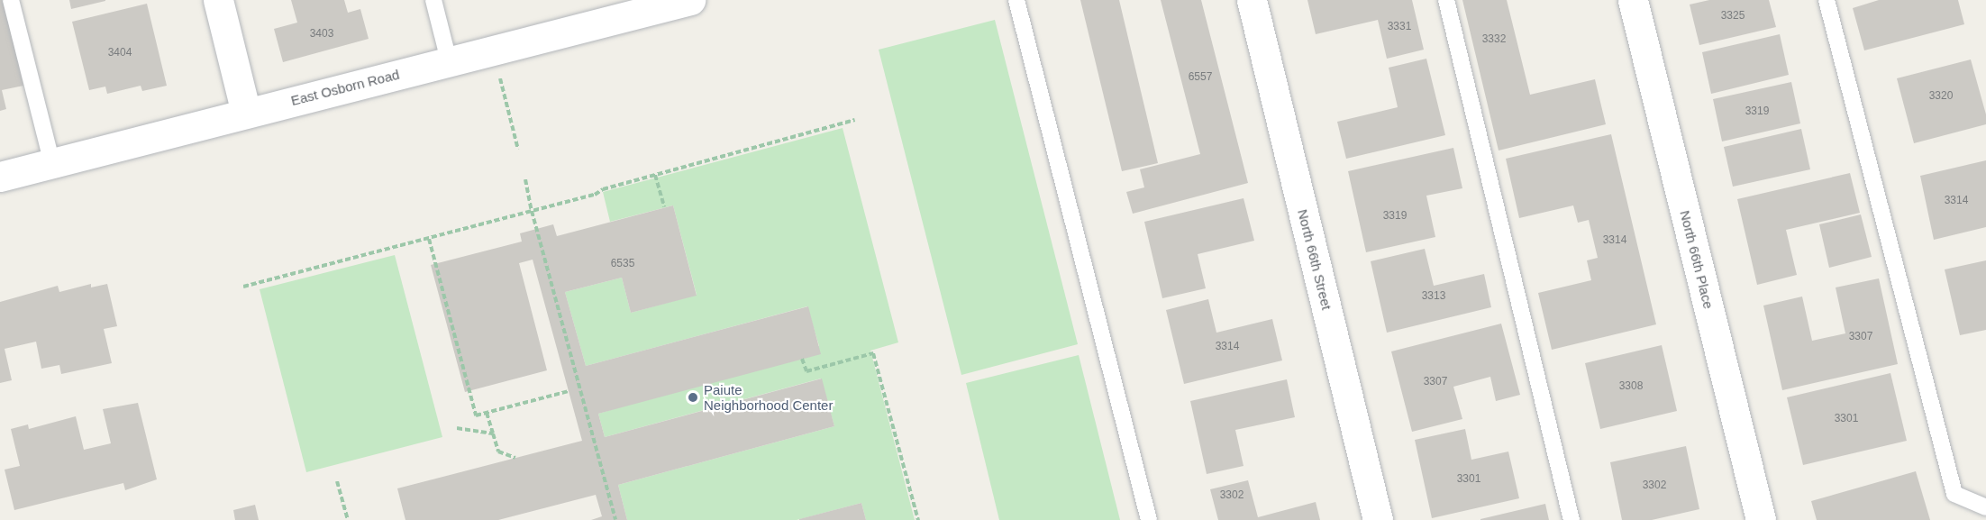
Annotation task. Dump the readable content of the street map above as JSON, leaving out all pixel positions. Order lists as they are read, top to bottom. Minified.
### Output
{"streets":{"street":["East Osborn Road","North 66th Street","North 66th Place"]},"places":["Paiute Neighborhood Center"],"house_numbers":["3325","3331","3403","3332","3404","6557","3320","3319","3314","3319","3314","6535","3313","3307","3314","3307","3308","3301","3301","3302","3302"]}
